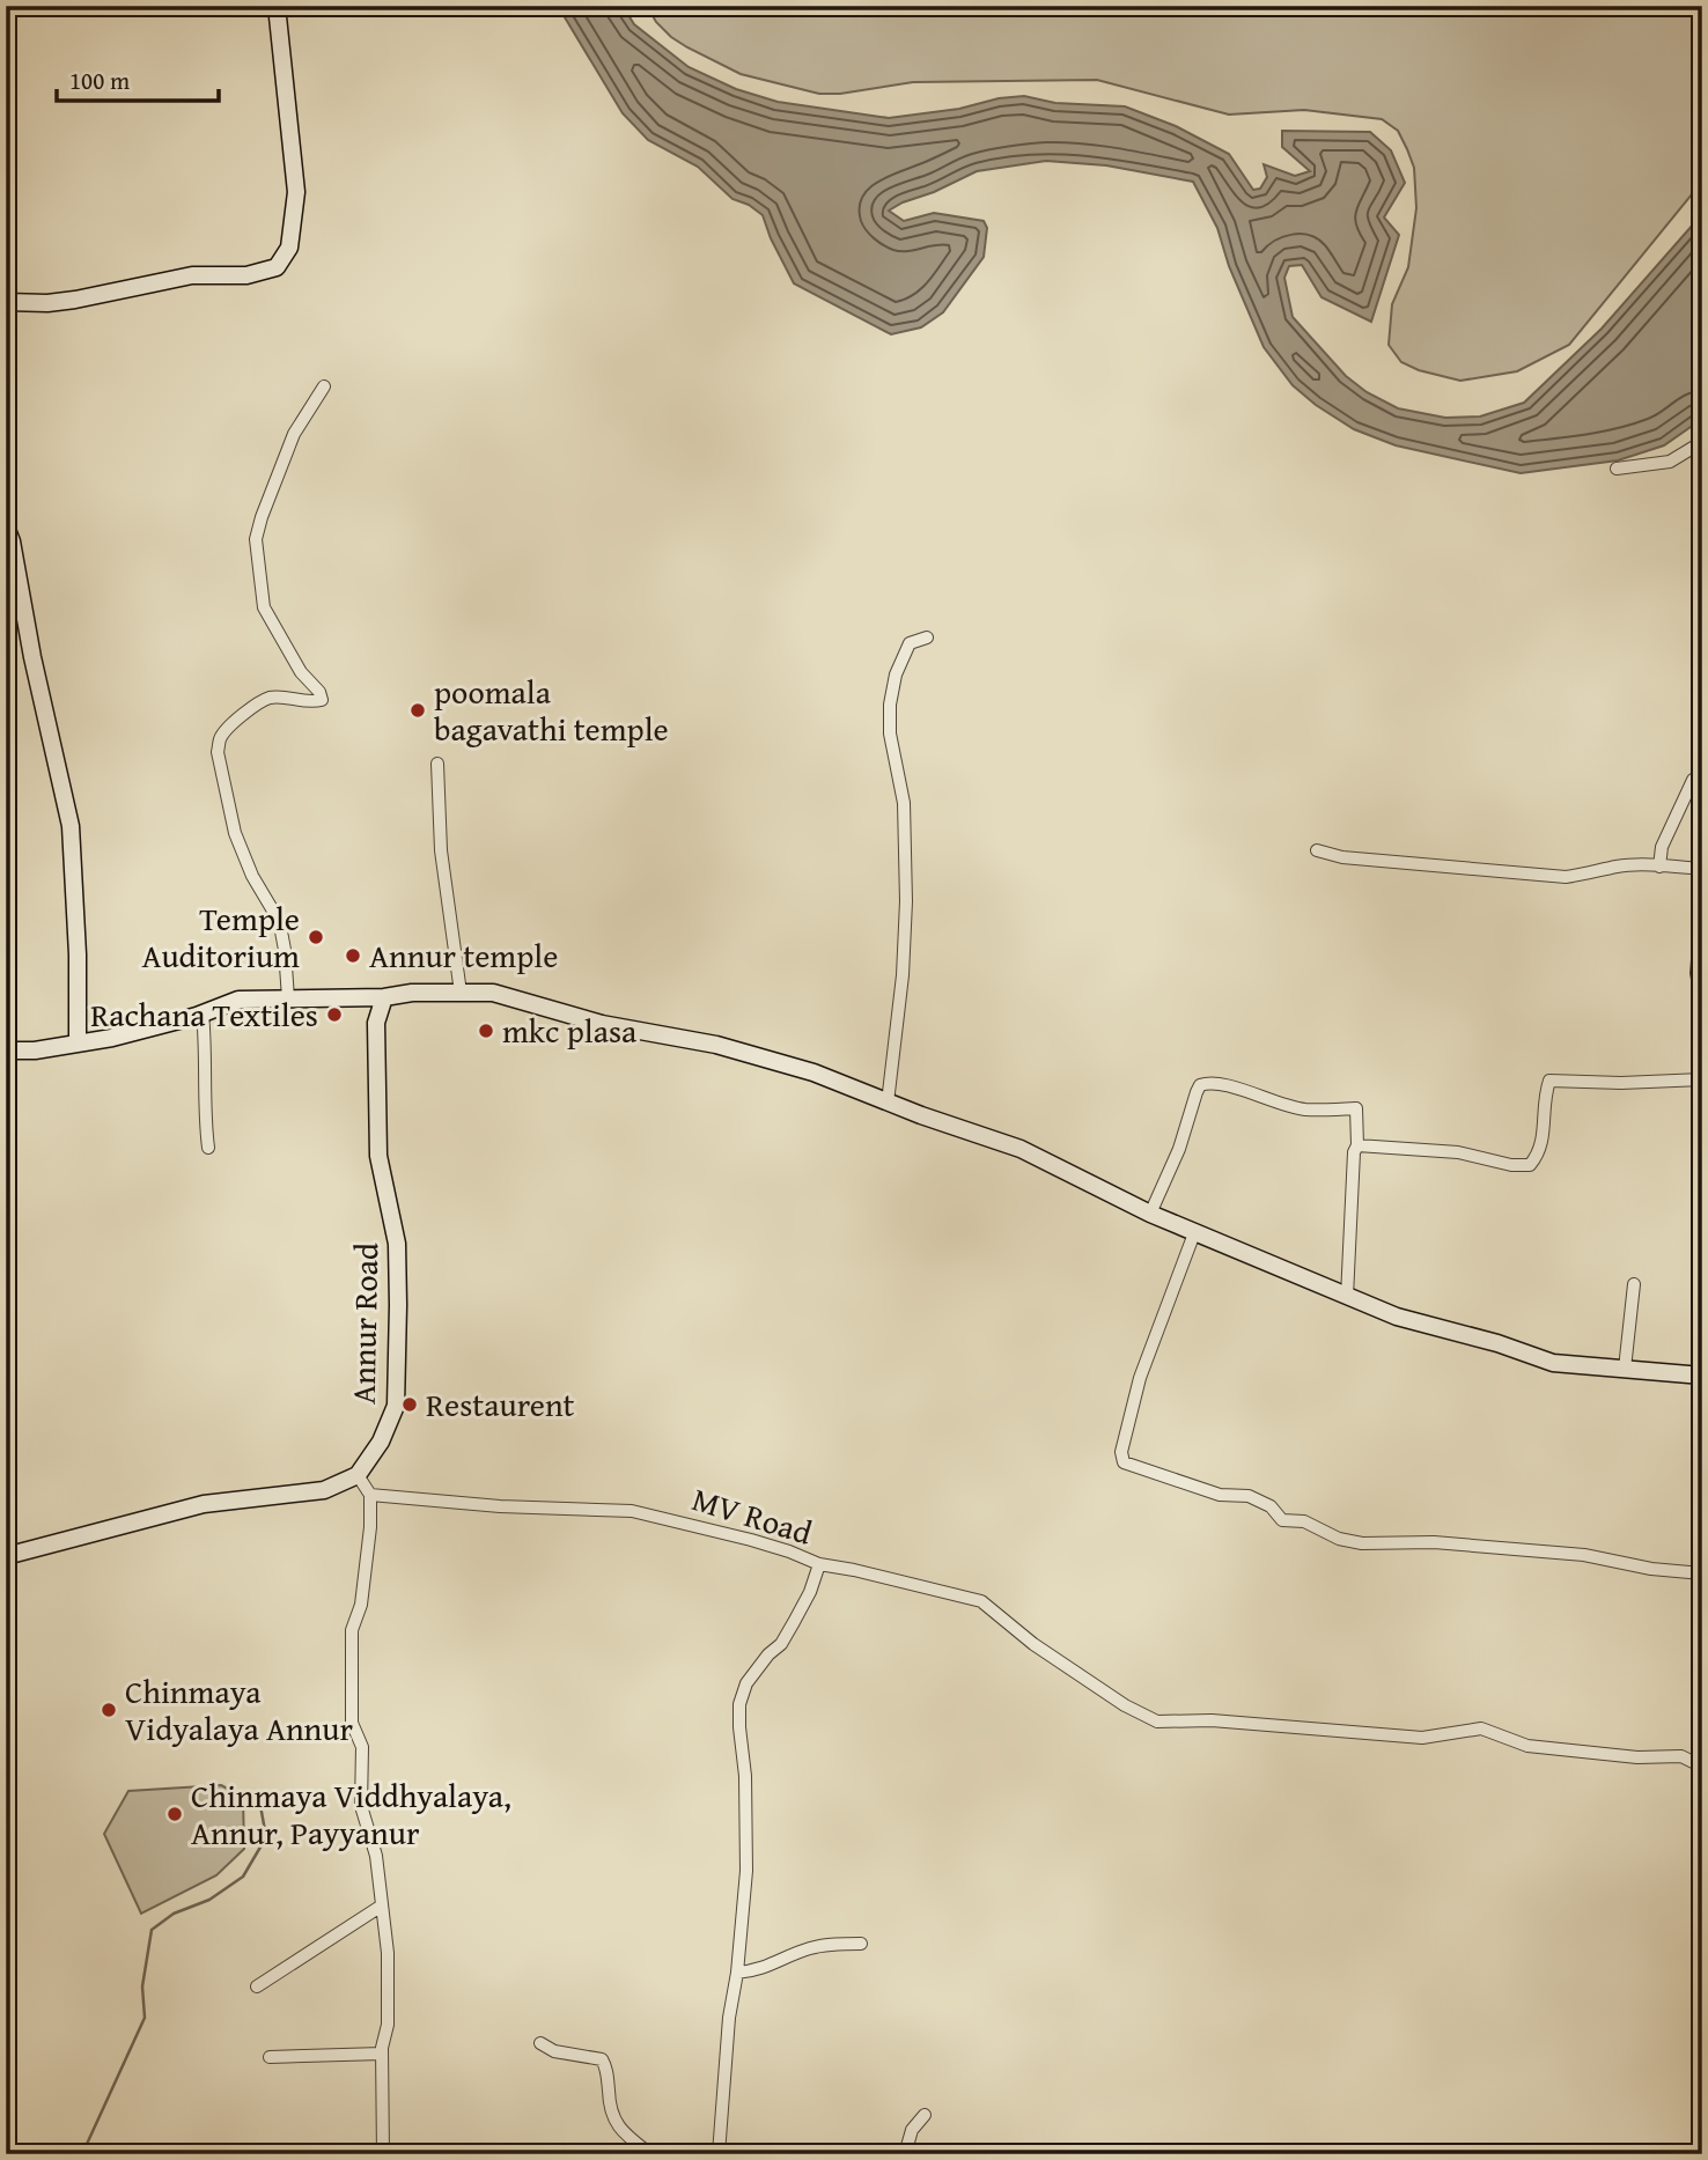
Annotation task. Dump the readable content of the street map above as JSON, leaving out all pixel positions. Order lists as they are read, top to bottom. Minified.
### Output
{"streets":{"main road":["Annur Road"],"street":["MV Road"]},"places":["poomala bagavathi temple","Temple Auditorium","Annur temple","Rachana Textiles","mkc plasa","Restaurent","Chinmaya Vidyalaya Annur","Chinmaya Viddhyalaya, Annur, Payyanur"],"scale_bar":"100 m"}
